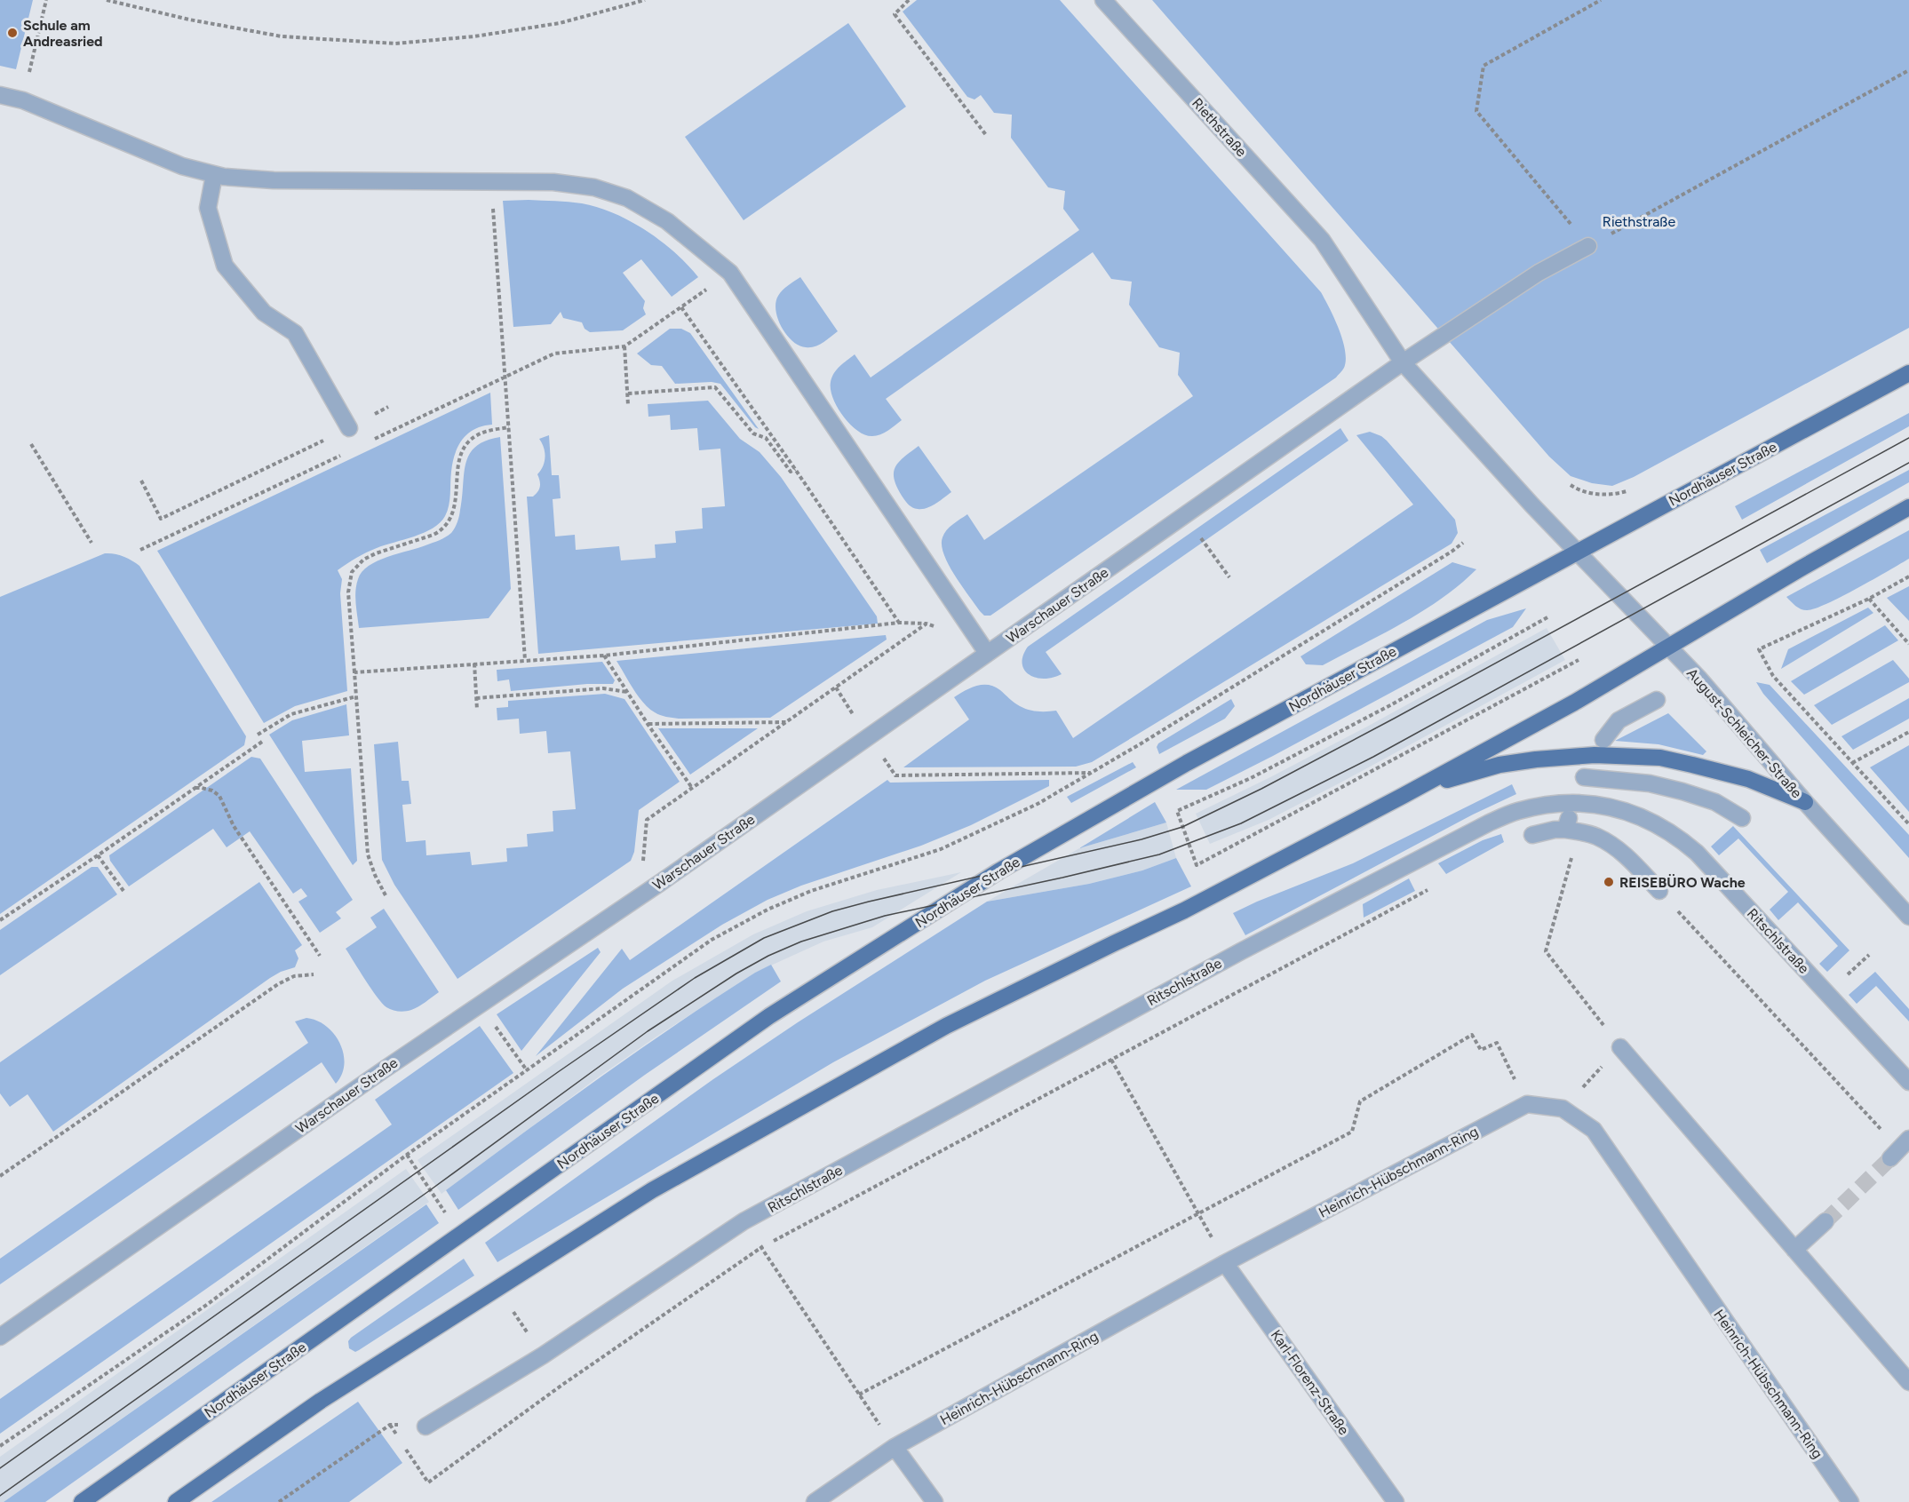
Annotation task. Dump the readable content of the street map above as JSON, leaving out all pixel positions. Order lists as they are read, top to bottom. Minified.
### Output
{"streets":{"main road":["Nordhäuser Straße"],"street":["Riethstraße","Warschauer Straße","August-Schleicher-Straße","Ritschlstraße","Heinrich-Hübschmann-Ring","Karl-Florenz-Straße"]},"crossings":[["Riethstraße","Nordhäuser Straße"],["Riethstraße","Warschauer Straße"],["Riethstraße","August-Schleicher-Straße"],["Nordhäuser Straße","August-Schleicher-Straße"],["Heinrich-Hübschmann-Ring","Karl-Florenz-Straße"]],"parks":["Riethstraße"],"places":["Schule am Andreasried","REISEBÜRO Wache"]}
